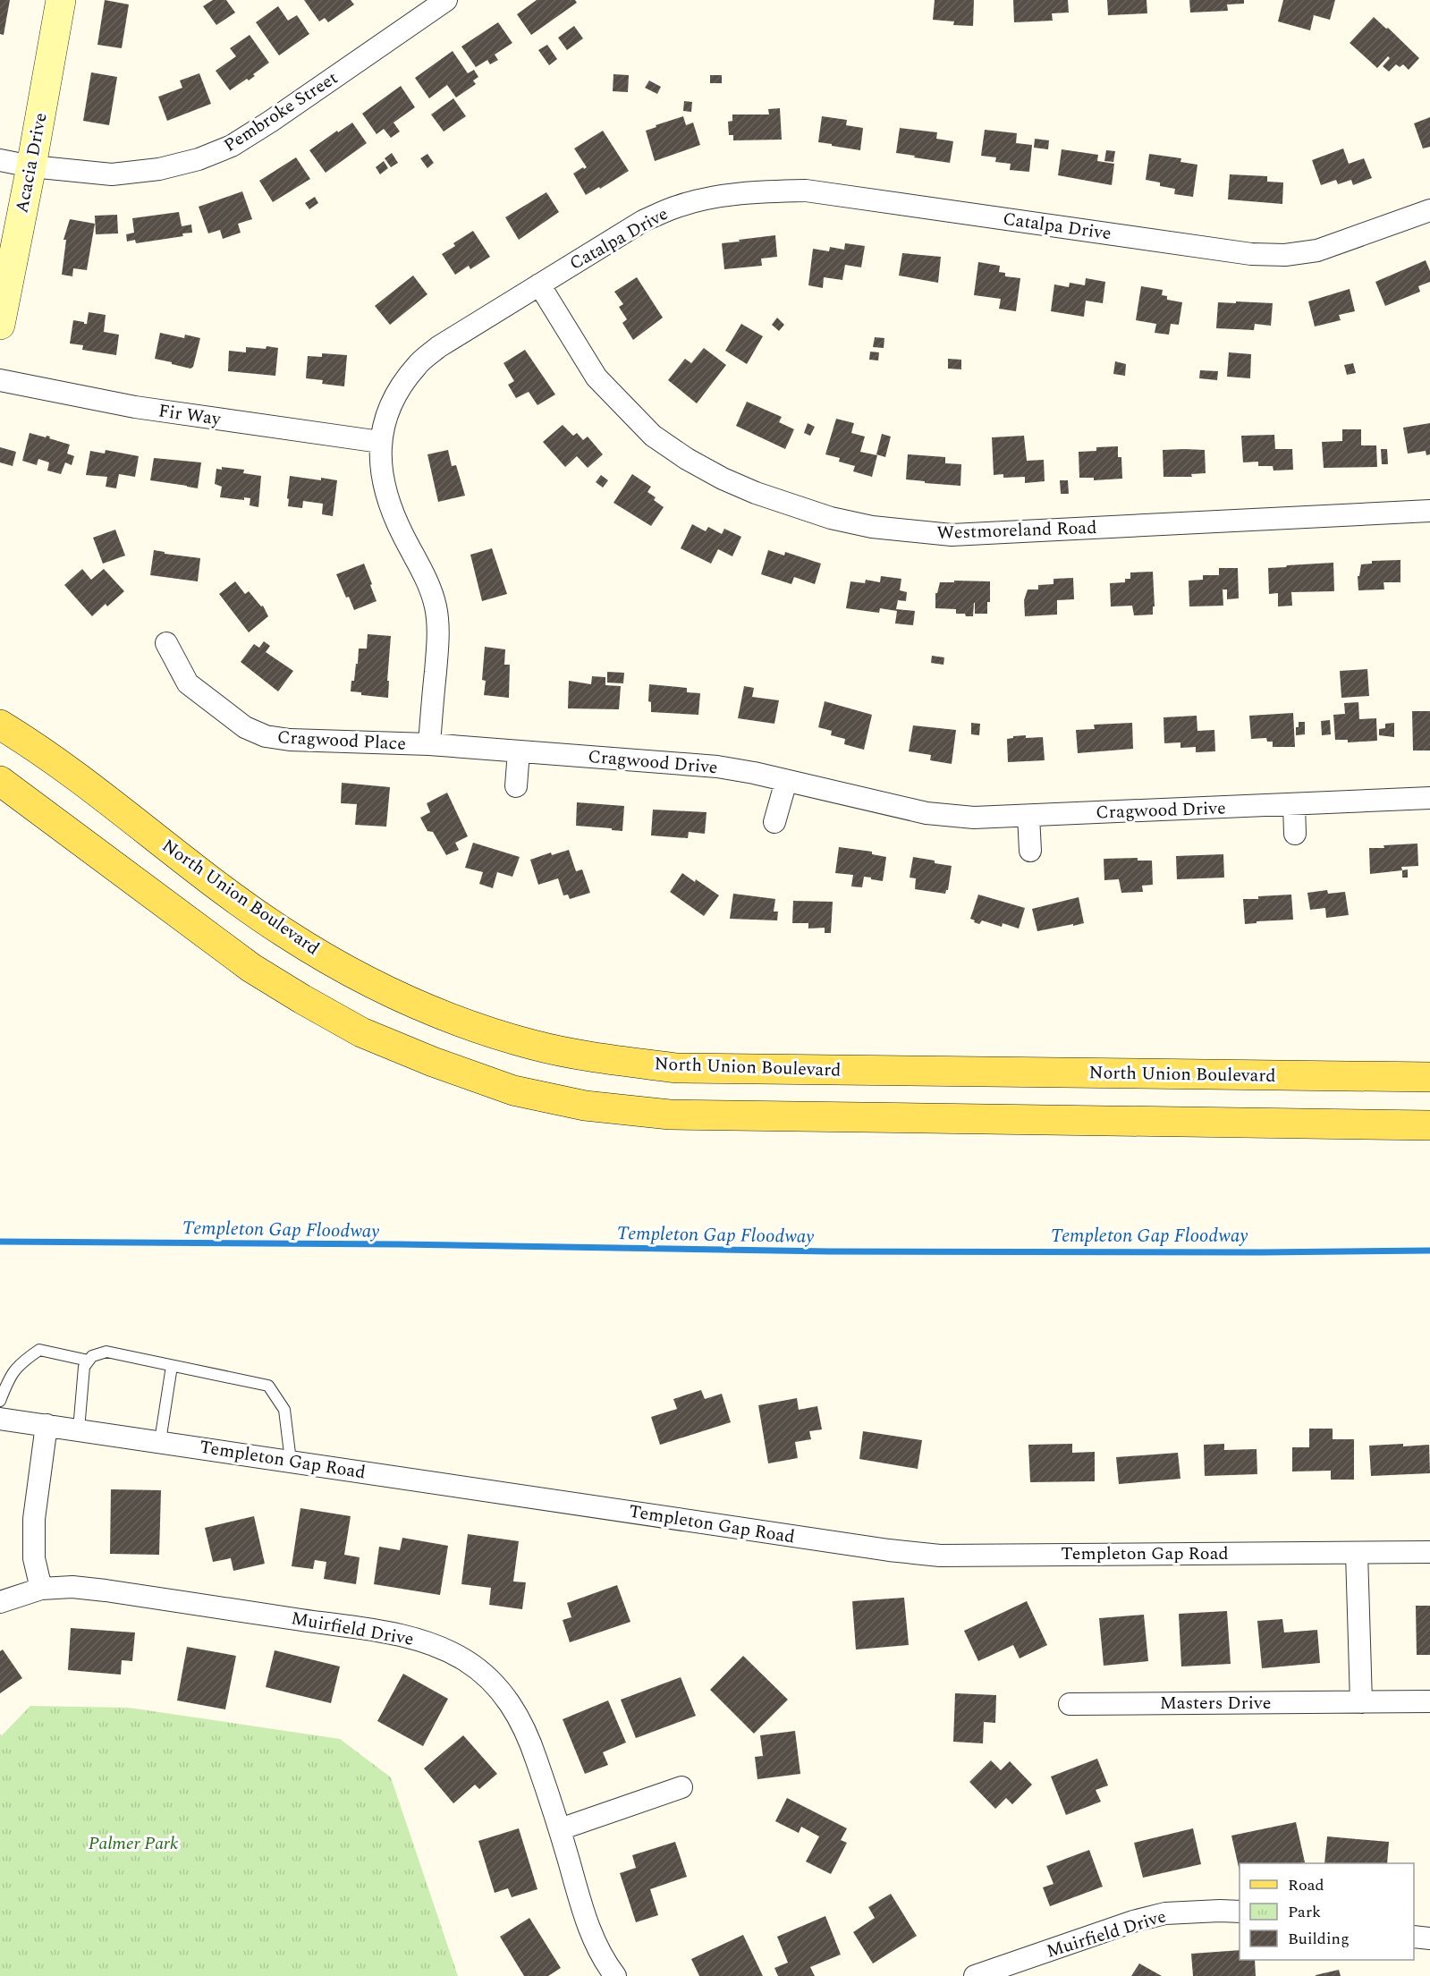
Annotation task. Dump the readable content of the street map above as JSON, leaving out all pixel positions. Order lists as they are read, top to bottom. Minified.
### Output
{"streets":{"main road":["North Union Boulevard"],"street":["Pembroke Street","Acacia Drive","Catalpa Drive","Fir Way","Westmoreland Road","Cragwood Place","Cragwood Drive","Templeton Gap Road","Muirfield Drive","Masters Drive"]},"crossings":[["Pembroke Street","Acacia Drive"],["Catalpa Drive","Fir Way"],["Catalpa Drive","Westmoreland Road"],["Catalpa Drive","Cragwood Place"],["Catalpa Drive","Cragwood Drive"],["Cragwood Place","Cragwood Drive"]],"water":["Templeton Gap Floodway"],"parks":["Palmer Park"],"legend":["Road","Park","Building"]}
